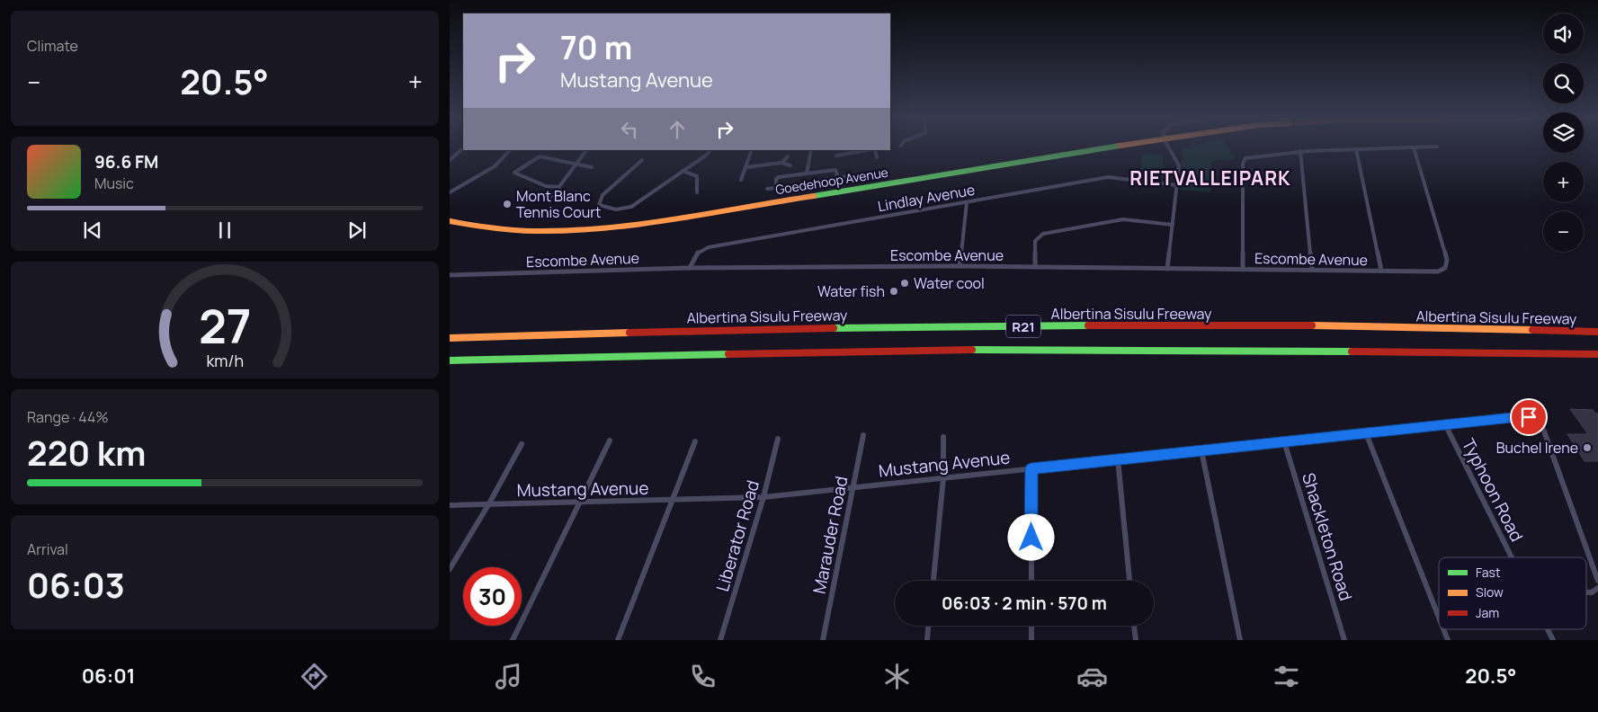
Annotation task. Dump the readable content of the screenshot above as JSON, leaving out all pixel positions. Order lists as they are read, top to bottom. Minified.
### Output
{"streets":{"main road":["Goedehoop Avenue","Albertina Sisulu Freeway","R21"],"street":["Lindlay Avenue","Escombe Avenue","Mustang Avenue","Typhoon Road","Marauder Road","Liberator Road","Shackleton Road"]},"crossings":[["Lindlay Avenue","Escombe Avenue"],["Mustang Avenue","Typhoon Road"],["Mustang Avenue","Marauder Road"],["Mustang Avenue","Liberator Road"],["Mustang Avenue","Shackleton Road"]],"districts":["RIETVALLEIPARK"],"places":["Mont Blanc Tennis Court","Water cool","Water fish","Buchel Irene"],"legend":["Fast","Slow","Jam"],"page":{"tile":["Climate",["Range · 44%","220 km"],["Arrival","06:03"]],"map_buttons":["+","−"],"turn":["70 m","Mustang Avenue"],"heat":["−","20.5°","+"],"song":["96.6 FM","Music"],"limit":"30","trip":"06:03 · 2 min · 570 m","tabs":["06:01","20.5°"],"gauge":["27","km/h"]}}
